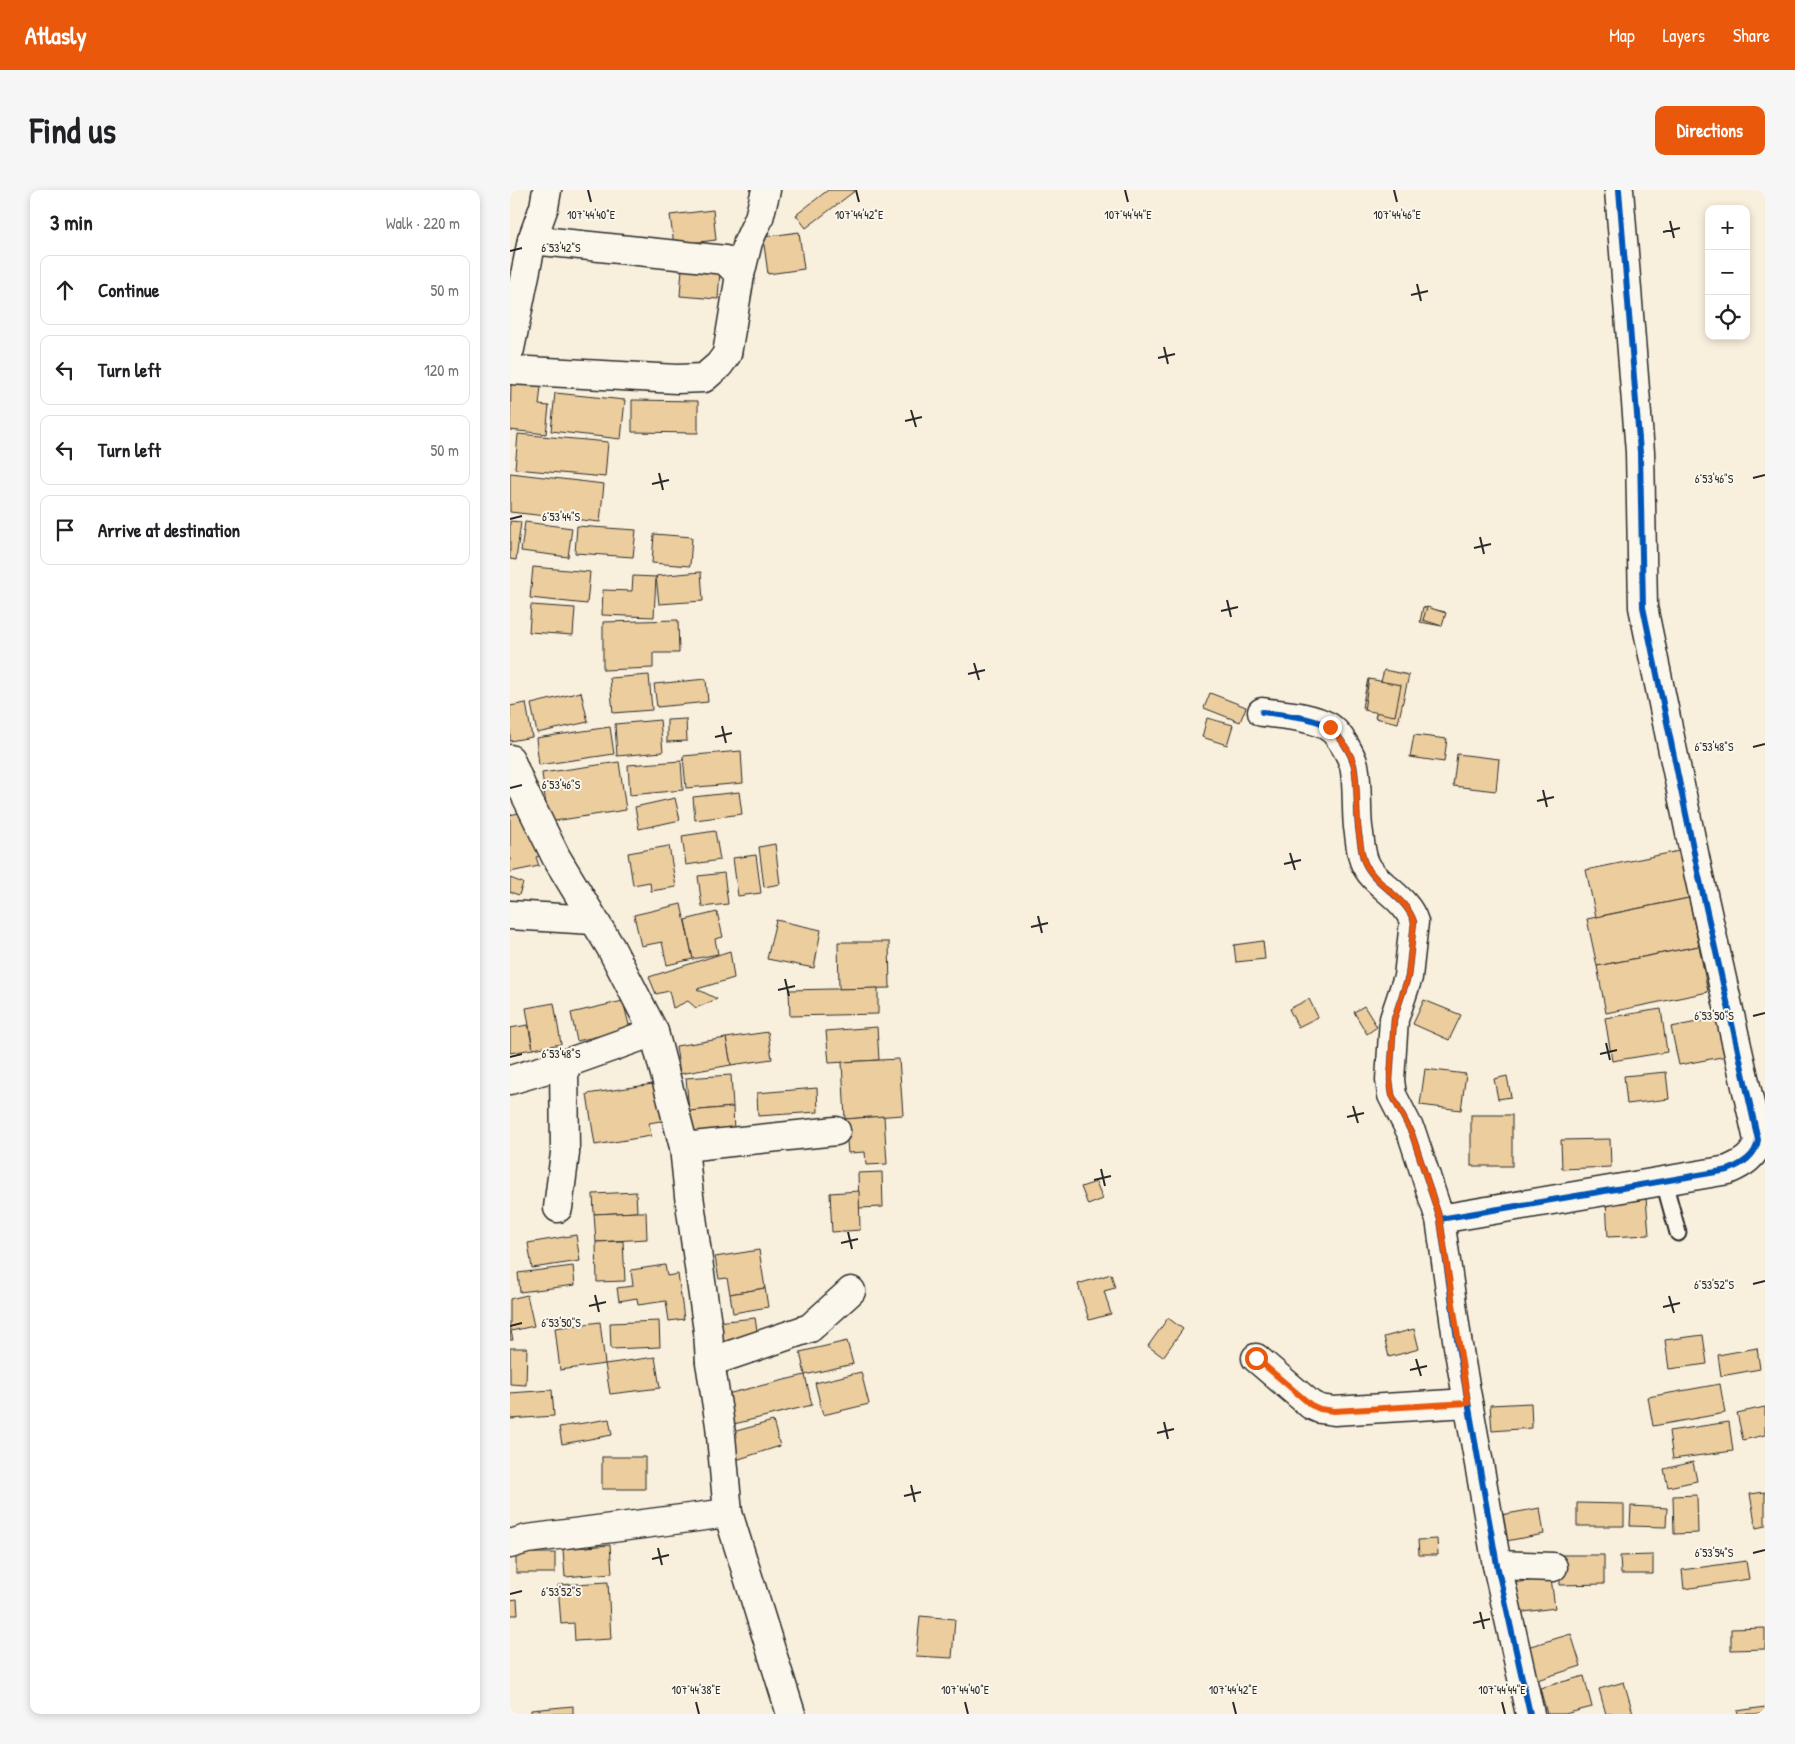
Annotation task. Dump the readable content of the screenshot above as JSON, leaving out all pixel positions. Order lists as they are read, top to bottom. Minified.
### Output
{"page":{"header":"Atlasly","nav":["Map","Layers","Share"],"buttons":"Directions","title":"Find us","heading":["3 min","Walk · 220 m"],"map_buttons":["+","−"],"list":[["Continue","50 m"],["Turn left","120 m"],["Turn left","50 m"],"Arrive at destination"]},"coordinates":["107°44'40\"E","107°44'42\"E","107°44'44\"E","107°44'46\"E","6°53'42\"S","6°53'46\"S","6°53'44\"S","6°53'48\"S","6°53'50\"S","6°53'52\"S","6°53'54\"S","107°44'38\"E"]}
